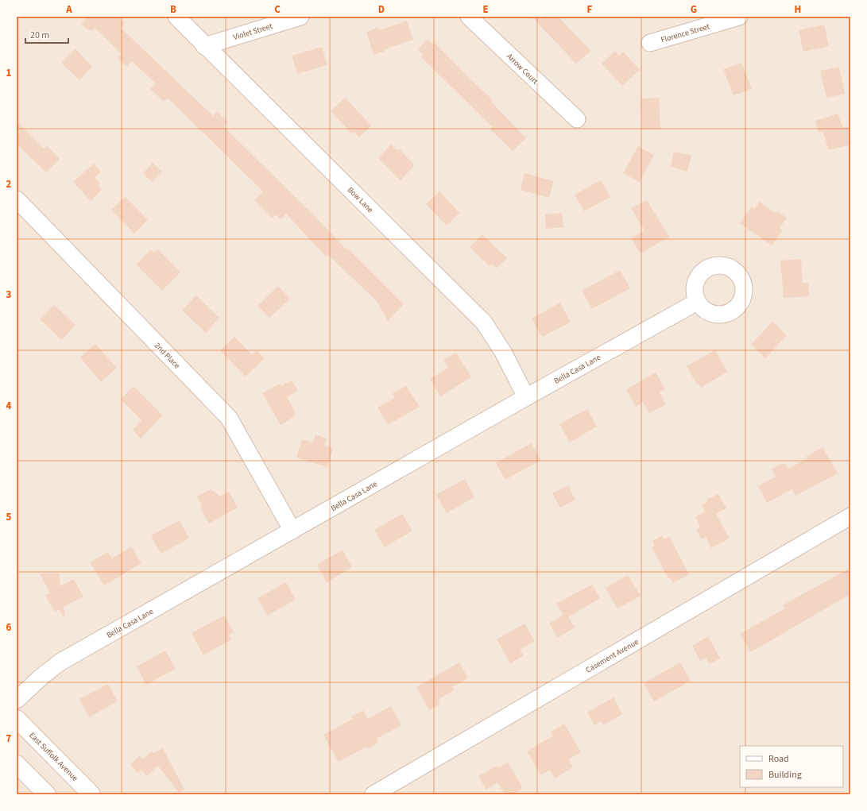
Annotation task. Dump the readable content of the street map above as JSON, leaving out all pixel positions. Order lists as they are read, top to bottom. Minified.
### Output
{"streets":{"main road":["East Suffolk Avenue"],"street":["Violet Street","Florence Street","Arrow Court","Bow Lane","2nd Place","Bella Casa Lane","Casement Avenue"]},"crossings":[["Violet Street","Bow Lane"],["Bow Lane","Bella Casa Lane"],["2nd Place","Bella Casa Lane"]],"legend":["Road","Building"],"scale_bar":"20 m","grid":{"columns":["A","B","C","D","E","F","G","H"],"rows":["1","2","3","4","5","6","7"]}}
